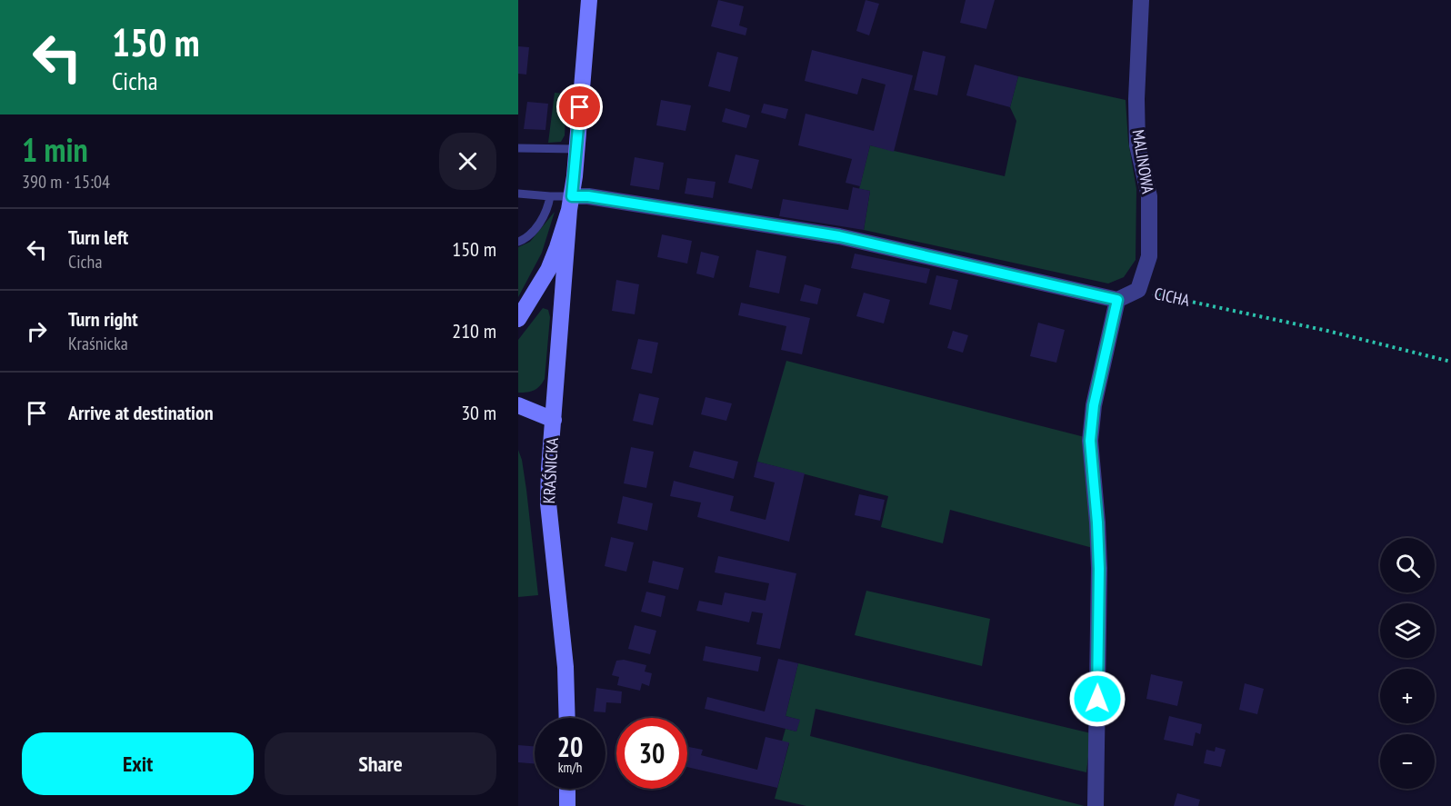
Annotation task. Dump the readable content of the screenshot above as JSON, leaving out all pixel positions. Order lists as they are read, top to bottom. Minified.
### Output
{"streets":{"street":["MALINOWA","CICHA","KRAŚNICKA"]},"crossings":[["MALINOWA","CICHA"]],"page":{"turn":["150 m","Cicha"],"heading":["1 min","390 m · 15:04"],"list":[{"name":"Turn left","note":"Cicha","value":"150 m"},{"name":"Turn right","note":"Kraśnicka","value":"210 m"},{"name":"Arrive at destination","value":"30 m"}],"map_buttons":["+","−"],"speed":"20 km/h","limit":"30","buttons":["Exit","Share"]}}
